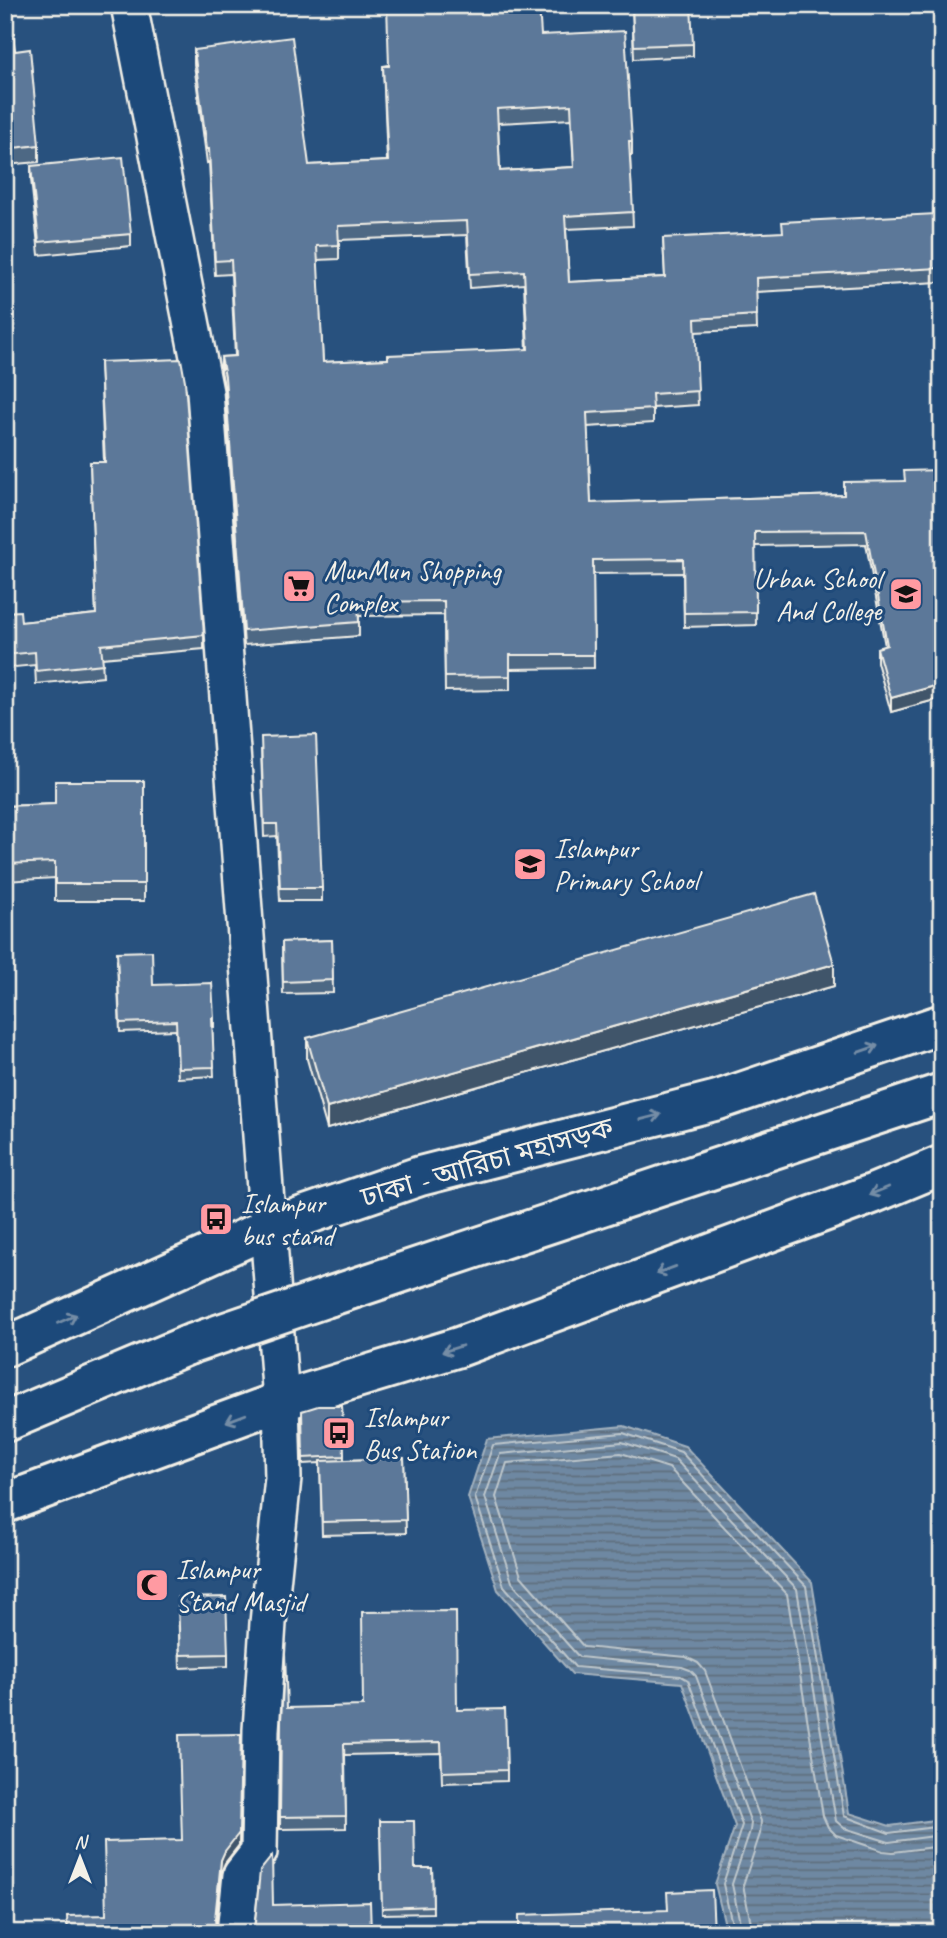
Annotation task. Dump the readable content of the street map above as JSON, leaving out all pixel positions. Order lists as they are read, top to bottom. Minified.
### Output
{"streets":{"highway":["ঢাকা - আরিচা মহাসড়ক"]},"places":{"supermarket":["MunMun Shopping Complex"],"school or university":["Urban School And College","Islampur Primary School"],"bus stop":["Islampur bus stand","Islampur Bus Station"],"mosque":["Islampur Stand Masjid"]},"north":"top"}
